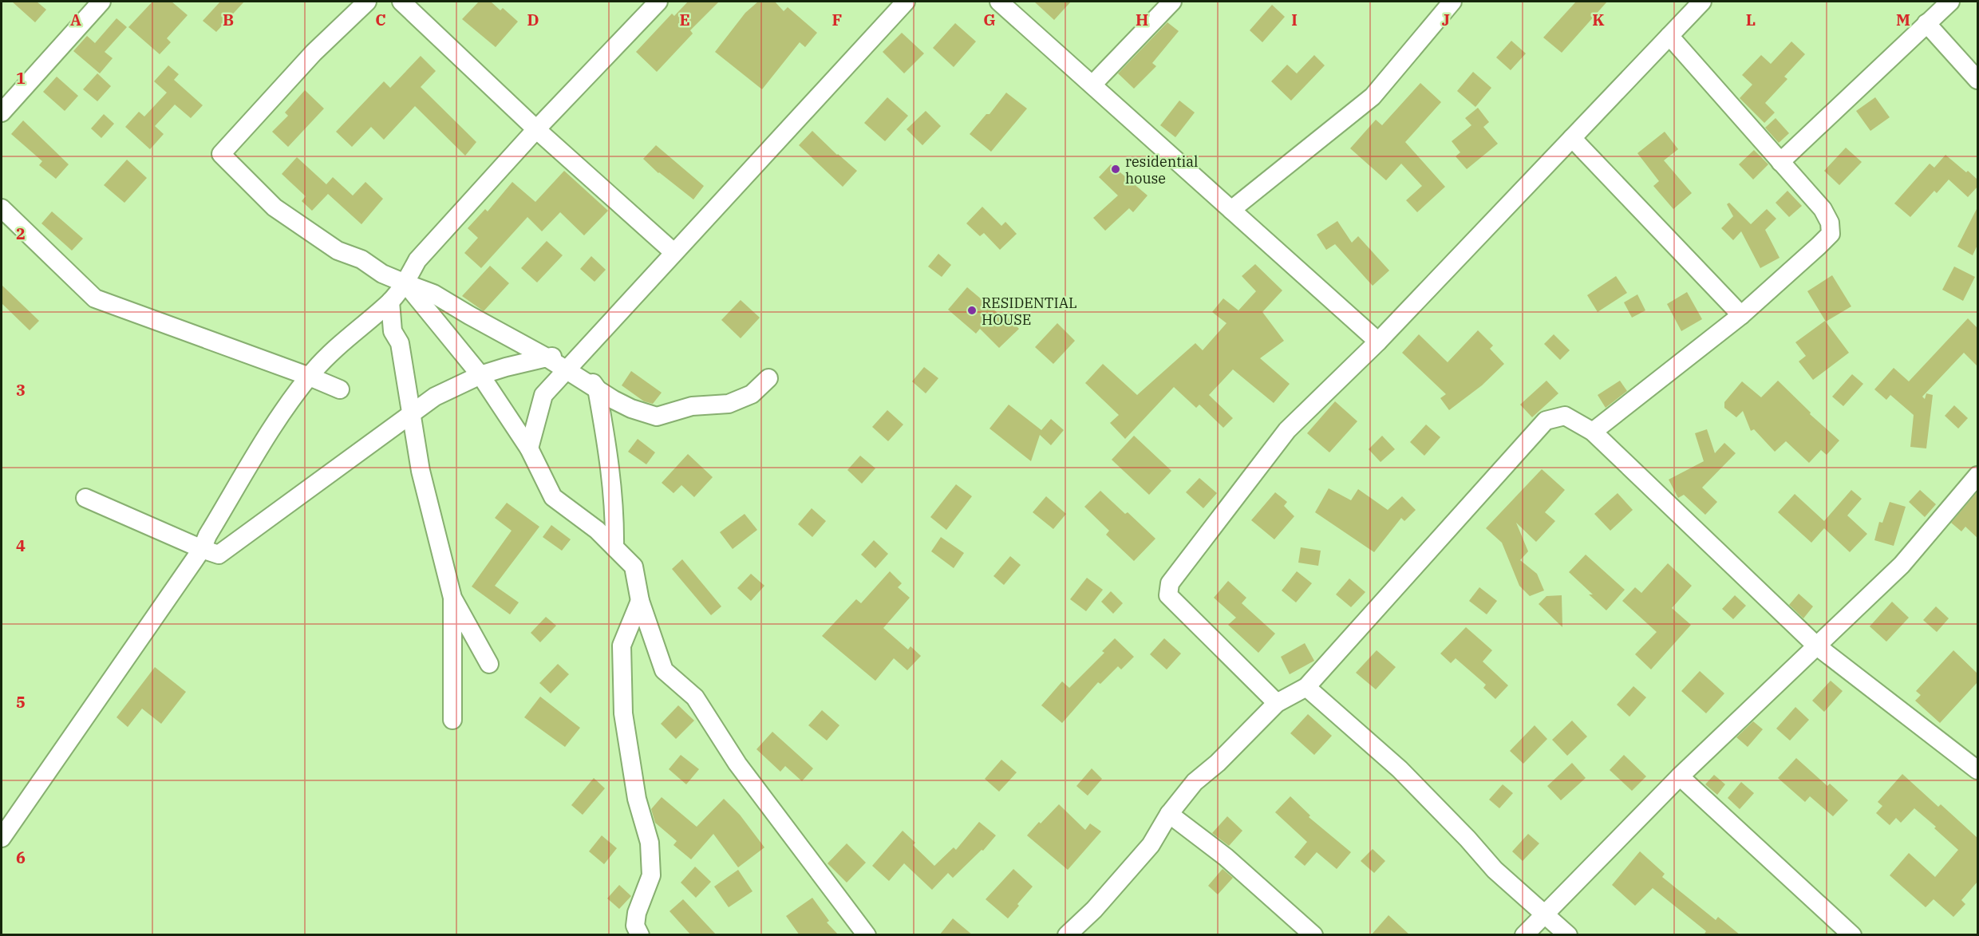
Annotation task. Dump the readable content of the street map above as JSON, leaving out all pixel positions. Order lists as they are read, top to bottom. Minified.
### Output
{"places":["residential house","RESIDENTIAL HOUSE"],"grid":{"columns":["A","B","C","D","E","F","G","H","I","J","K","L","M"],"rows":["1","2","3","4","5","6"]}}
